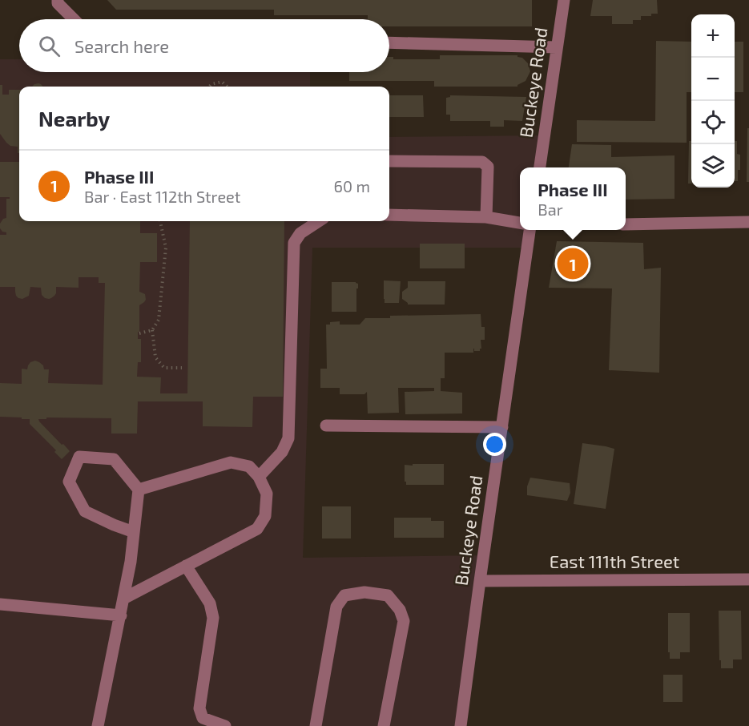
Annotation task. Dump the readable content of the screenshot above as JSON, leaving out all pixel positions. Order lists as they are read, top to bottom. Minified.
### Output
{"streets":{"street":["Buckeye Road","East 111th Street"]},"crossings":[["Buckeye Road","East 111th Street"]],"page":{"map_buttons":["+","−"],"search":"Search here","heading":"Nearby","list":[{"mark":"1","name":"Phase III","note":"Bar · East 112th Street","value":"60 m"}],"popup":["Phase III","Bar"],"pins":"1"}}
